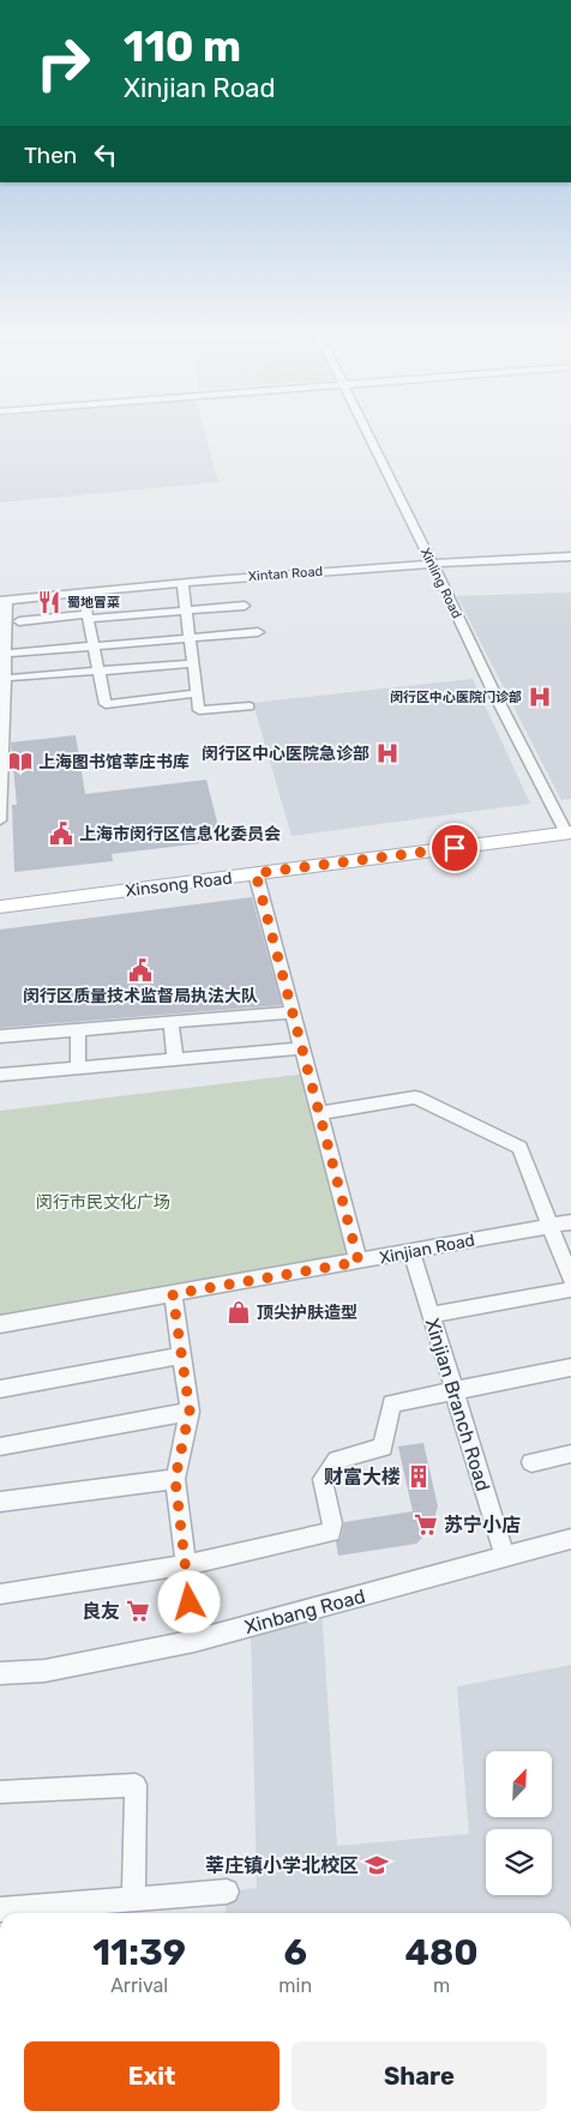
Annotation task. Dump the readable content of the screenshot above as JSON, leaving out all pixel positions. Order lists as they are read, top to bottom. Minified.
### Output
{"streets":{"main road":["Xinsong Road"],"street":["Xintan Road","Xinling Road","Xinjian Road","Xinjian Branch Road","Xinbang Road"]},"crossings":[["Xintan Road","Xinling Road"],["Xinling Road","Xinsong Road"],["Xinjian Road","Xinjian Branch Road"],["Xinjian Branch Road","Xinbang Road"]],"parks":["闵行市民文化广场"],"places":{"restaurant":["蜀地冒菜"],"hospital":["闵行区中心医院门诊部","闵行区中心医院急诊部"],"library":["上海图书馆莘庄书库"],"public building":["上海市闵行区信息化委员会","闵行区质量技术监督局执法大队"],"shop":["顶尖护肤造型"],"building":["财富大楼"],"supermarket":["苏宁小店","良友"],"school or university":["莘庄镇小学北校区"]},"north":"top right","page":{"turn":["110 m","Xinjian Road"],"then":"Then","eta":["11:39","Arrival","6","min","480","m"],"buttons":["Exit","Share"]}}
